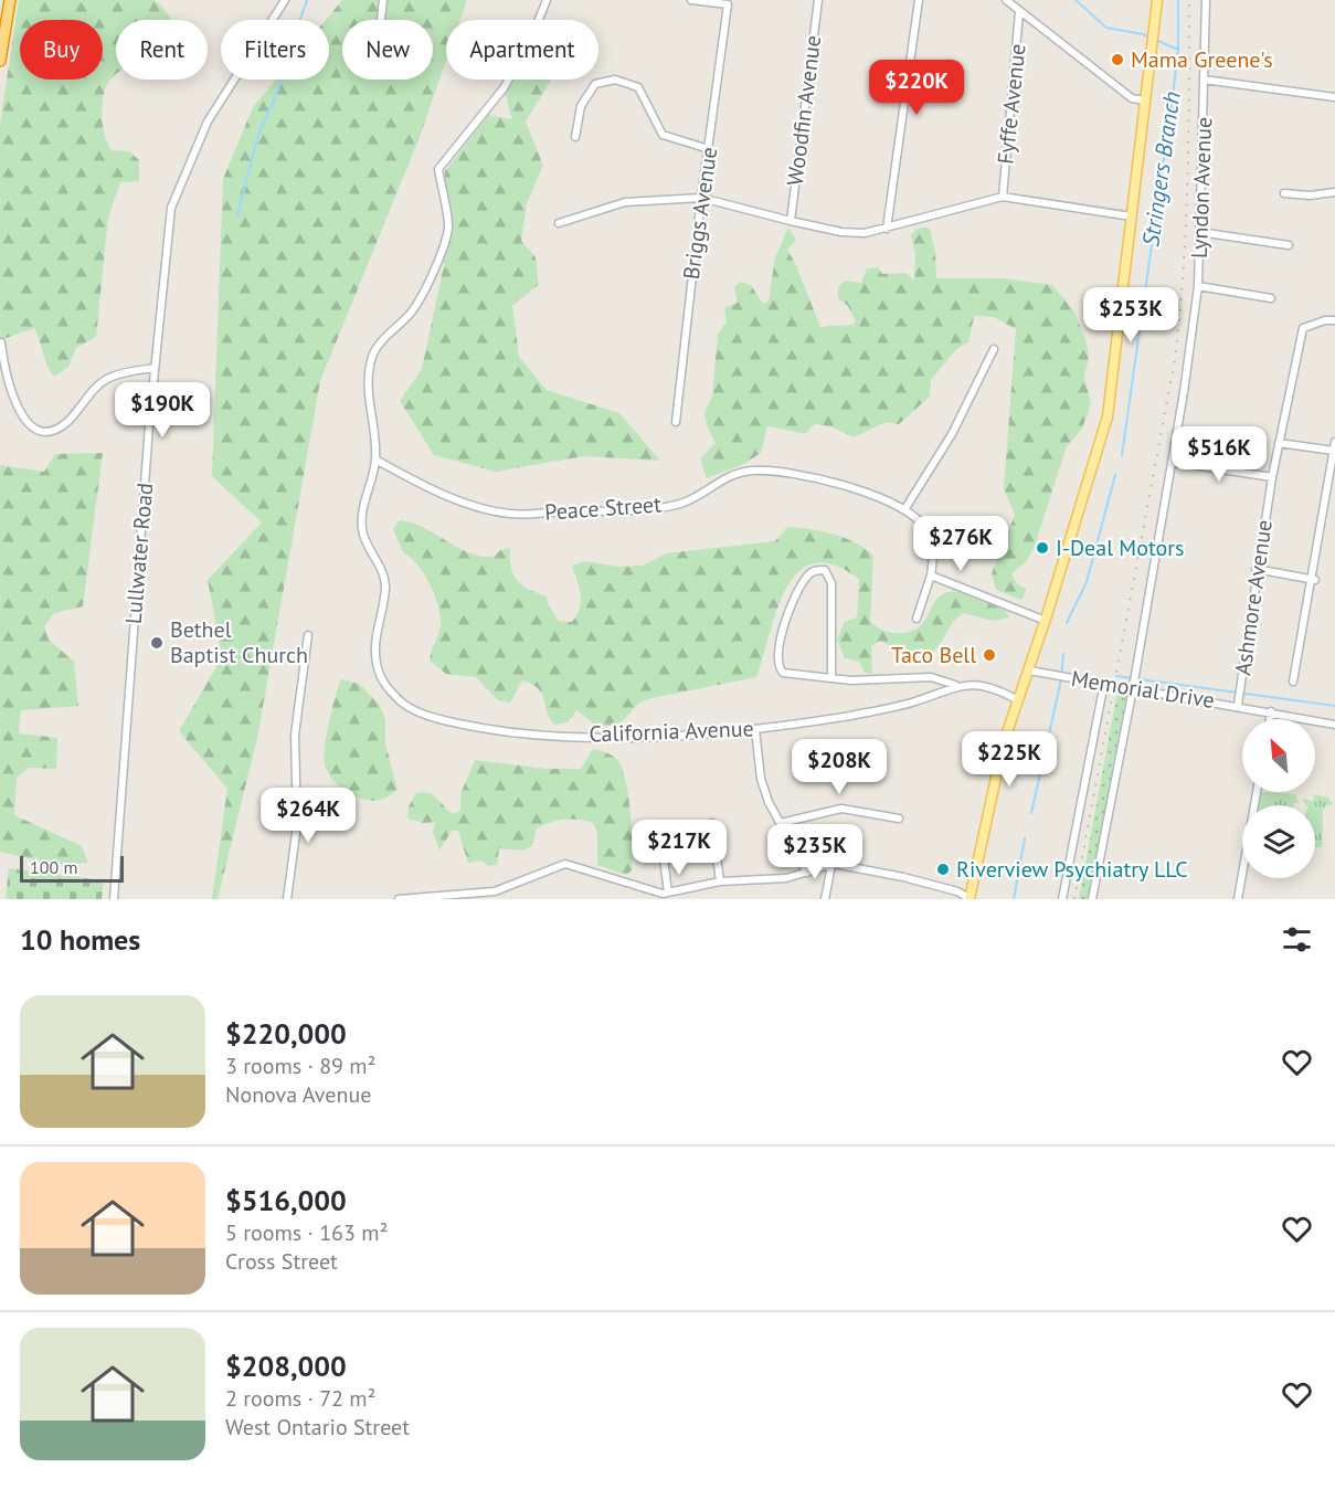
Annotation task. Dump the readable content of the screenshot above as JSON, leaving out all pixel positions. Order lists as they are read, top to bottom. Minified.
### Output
{"streets":{"street":["Fyffe Avenue","Woodfin Avenue","Lyndon Avenue","Briggs Avenue","Peace Street","Lullwater Road","Ashmore Avenue","Memorial Drive","California Avenue"]},"crossings":[["Lyndon Avenue","Memorial Drive"],["Peace Street","California Avenue"],["Ashmore Avenue","Memorial Drive"]],"water":["Stringers Branch"],"places":["Mama Greene's","I-Deal Motors","Bethel Baptist Church","Taco Bell","Riverview Psychiatry LLC"],"scale_bar":"100 m","north":"top left","page":{"chip":["Buy","Rent","Filters","New","Apartment"],"price":["$220K","$253K","$190K","$516K","$276K","$225K","$208K","$264K","$217K","$235K"],"scale":"100 m","heading":"10 homes","list":[{"name":"$220,000","note":"3 rooms · 89 m² · Nonova Avenue"},{"name":"$516,000","note":"5 rooms · 163 m² · Cross Street"},{"name":"$208,000","note":"2 rooms · 72 m² · West Ontario Street"}]}}
